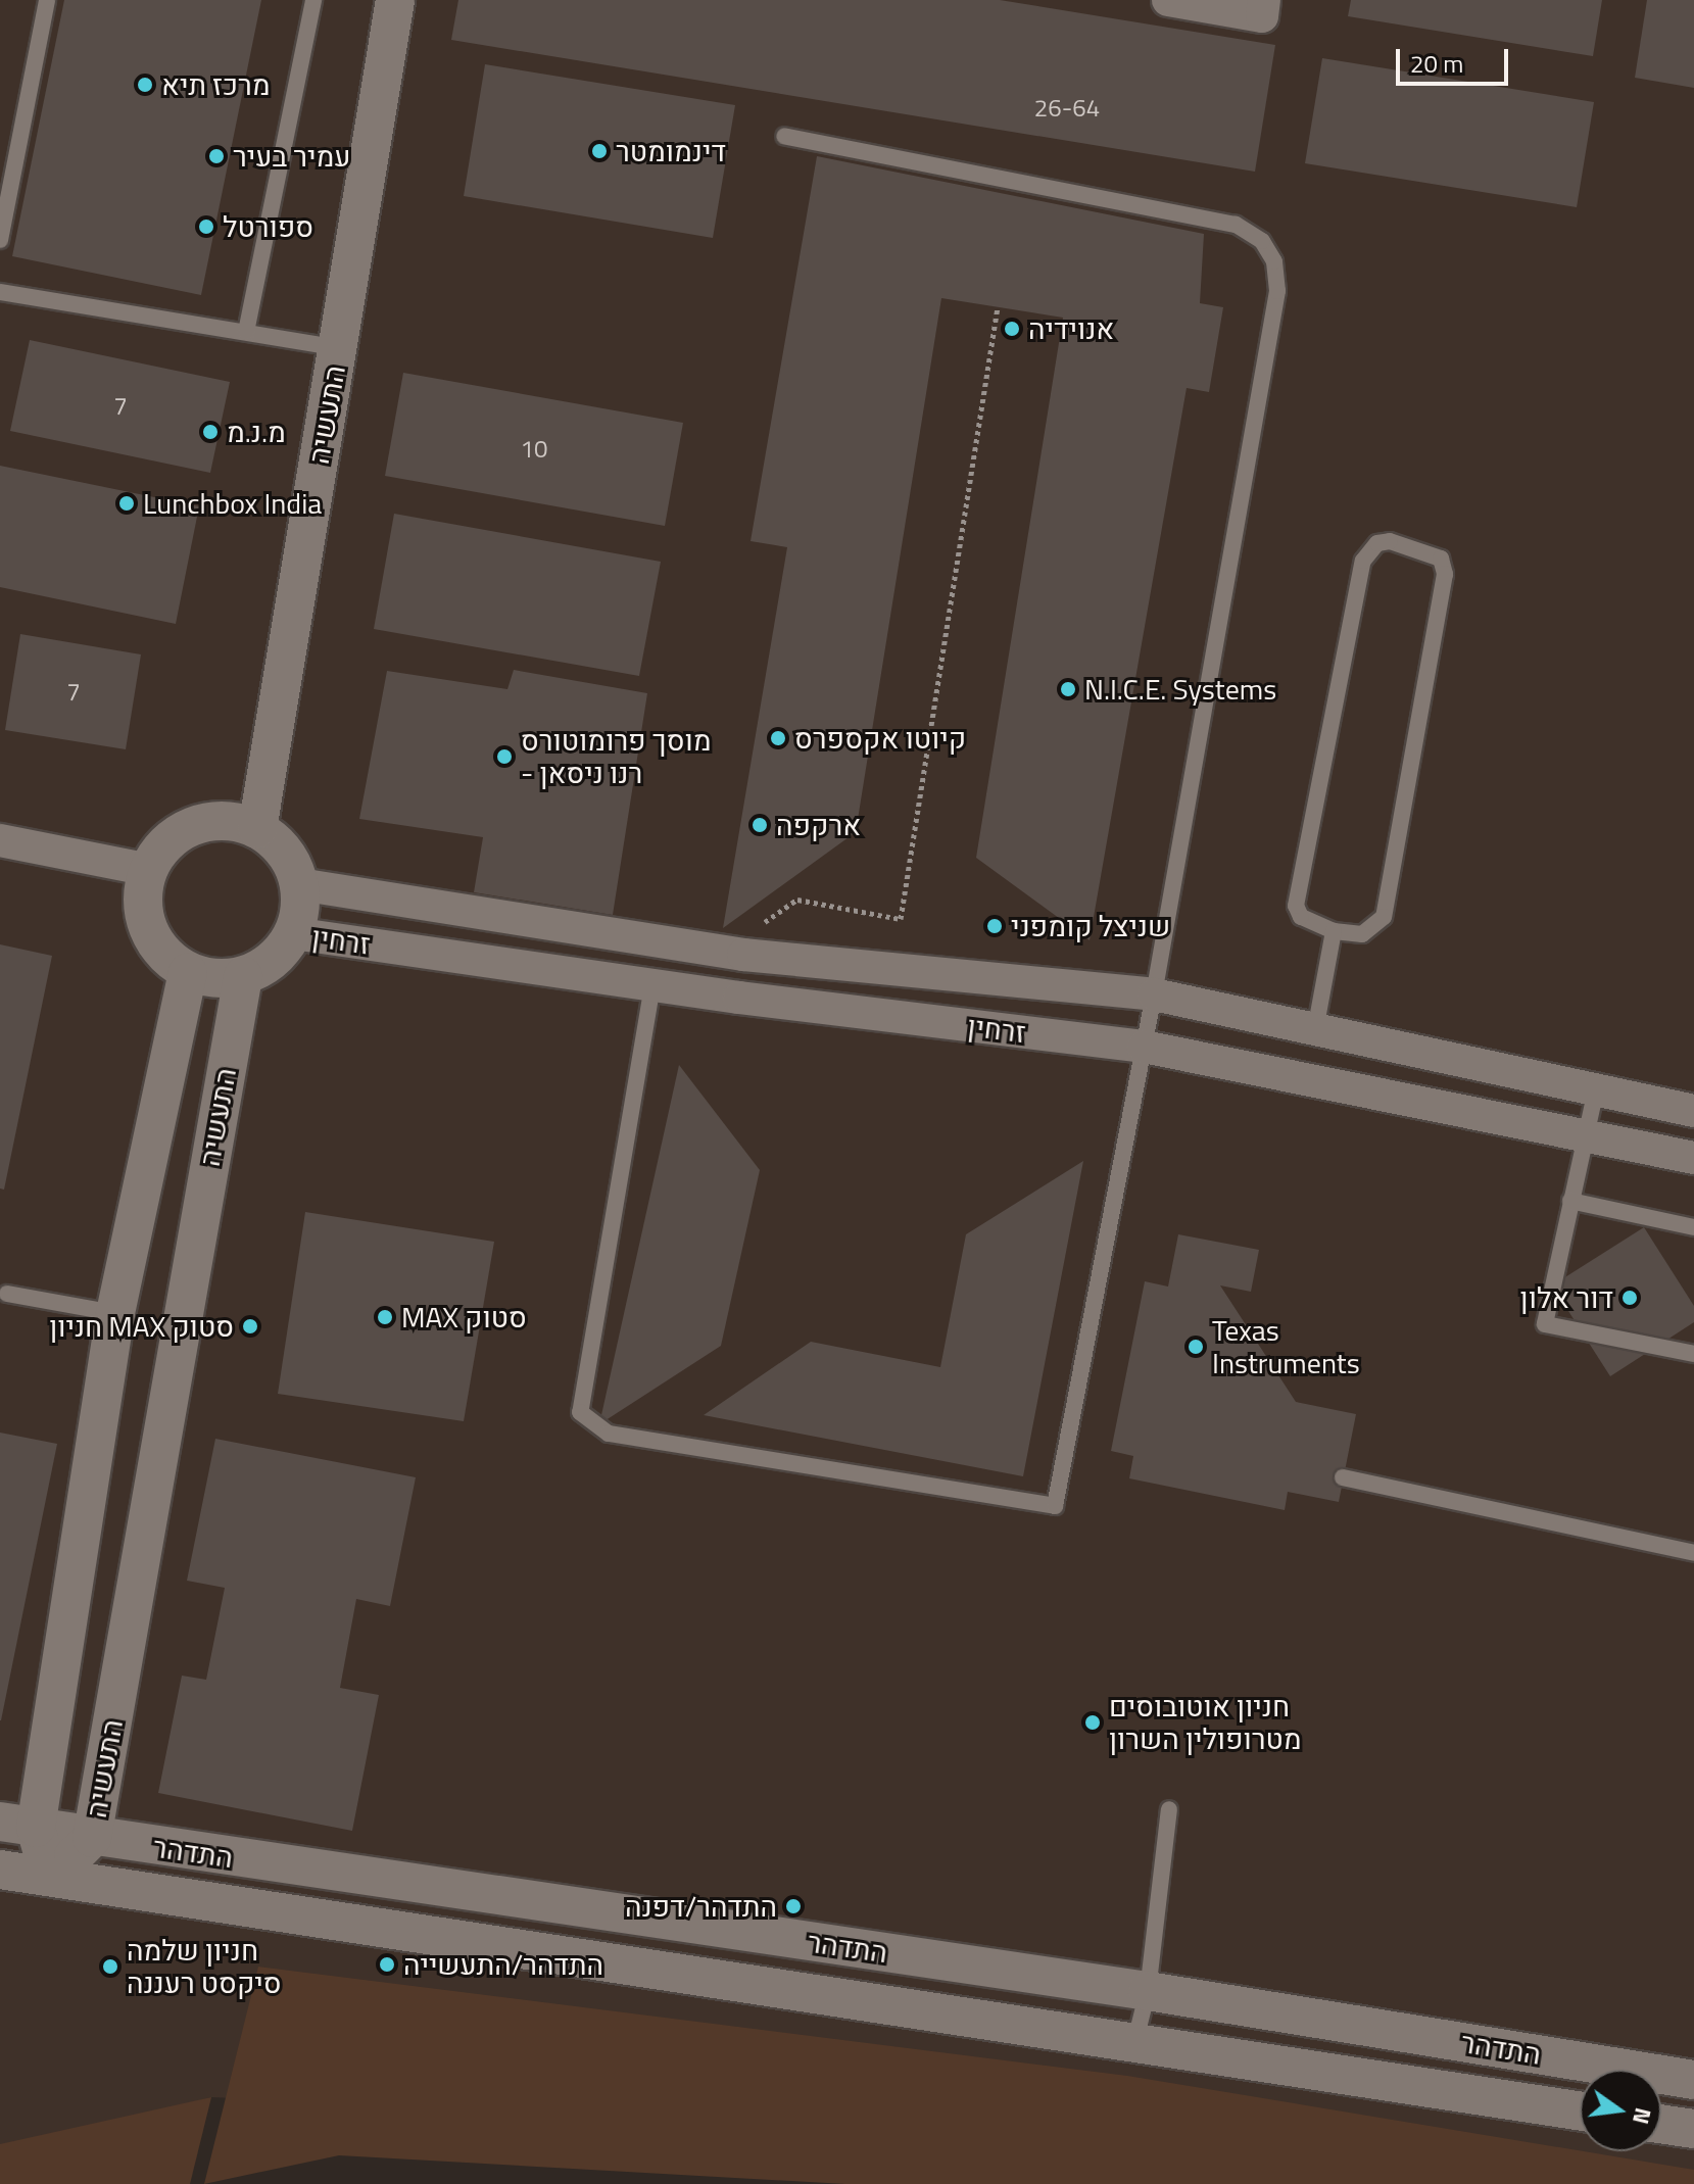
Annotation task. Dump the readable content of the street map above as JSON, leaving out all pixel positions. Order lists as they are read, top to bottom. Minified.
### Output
{"streets":{"street":["התעשיה","זרחין","התדהר"]},"crossings":[["התעשיה","זרחין"],["התעשיה","התדהר"]],"places":["מרכז תיא","דינמומטר","עמיר בעיר","ספורטל","אנוידיה","מ.נ.מ","Lunchbox India","N.I.C.E. Systems","קיוטו אקספרס","מוסך פרומוטורס - רנו ניסאן","ארקפה","שניצל קומפני","דור אלון","MAX סטוק","חניון MAX סטוק","Texas Instruments","חניון אוטובוסים מטרופולין השרון","התדהר/דפנה","התדהר/התעשייה","חניון שלמה סיקסט רעננה"],"house_numbers":["26-64","7","10","7"],"scale_bar":"20 m","north":"right"}
